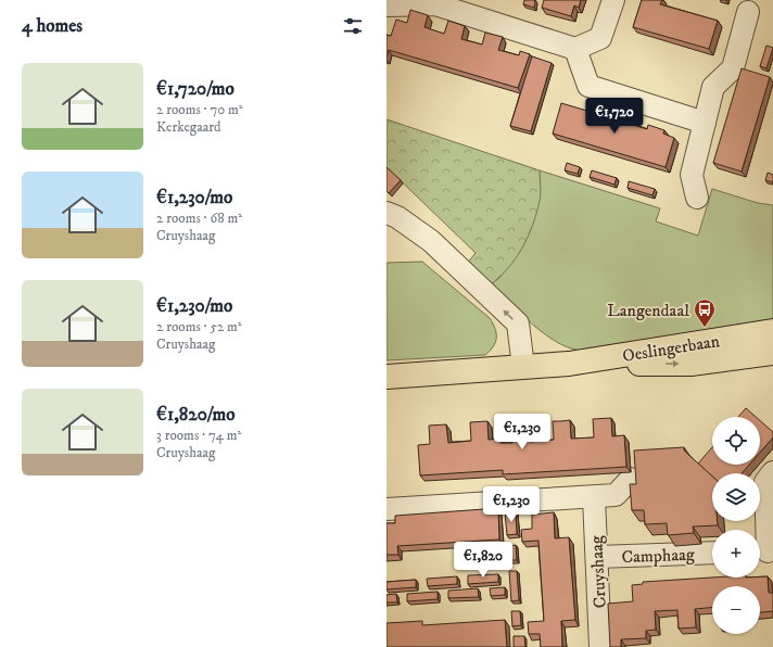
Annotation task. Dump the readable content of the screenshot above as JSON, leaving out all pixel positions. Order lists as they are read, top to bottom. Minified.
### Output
{"streets":{"main road":["Oeslingerbaan"],"street":["Camphaag","Cruyshaag"]},"crossings":[["Camphaag","Cruyshaag"]],"places":{"bus stop":["Langendaal"]},"page":{"heading":"4 homes","list":[{"name":"€1,720/mo","note":"2 rooms · 70 m² · Kerkegaard"},{"name":"€1,230/mo","note":"2 rooms · 68 m² · Cruyshaag"},{"name":"€1,230/mo","note":"2 rooms · 52 m² · Cruyshaag"},{"name":"€1,820/mo","note":"3 rooms · 74 m² · Cruyshaag"}],"price":["€1,720","€1,230","€1,230","€1,820"],"map_buttons":["+","−"]}}
